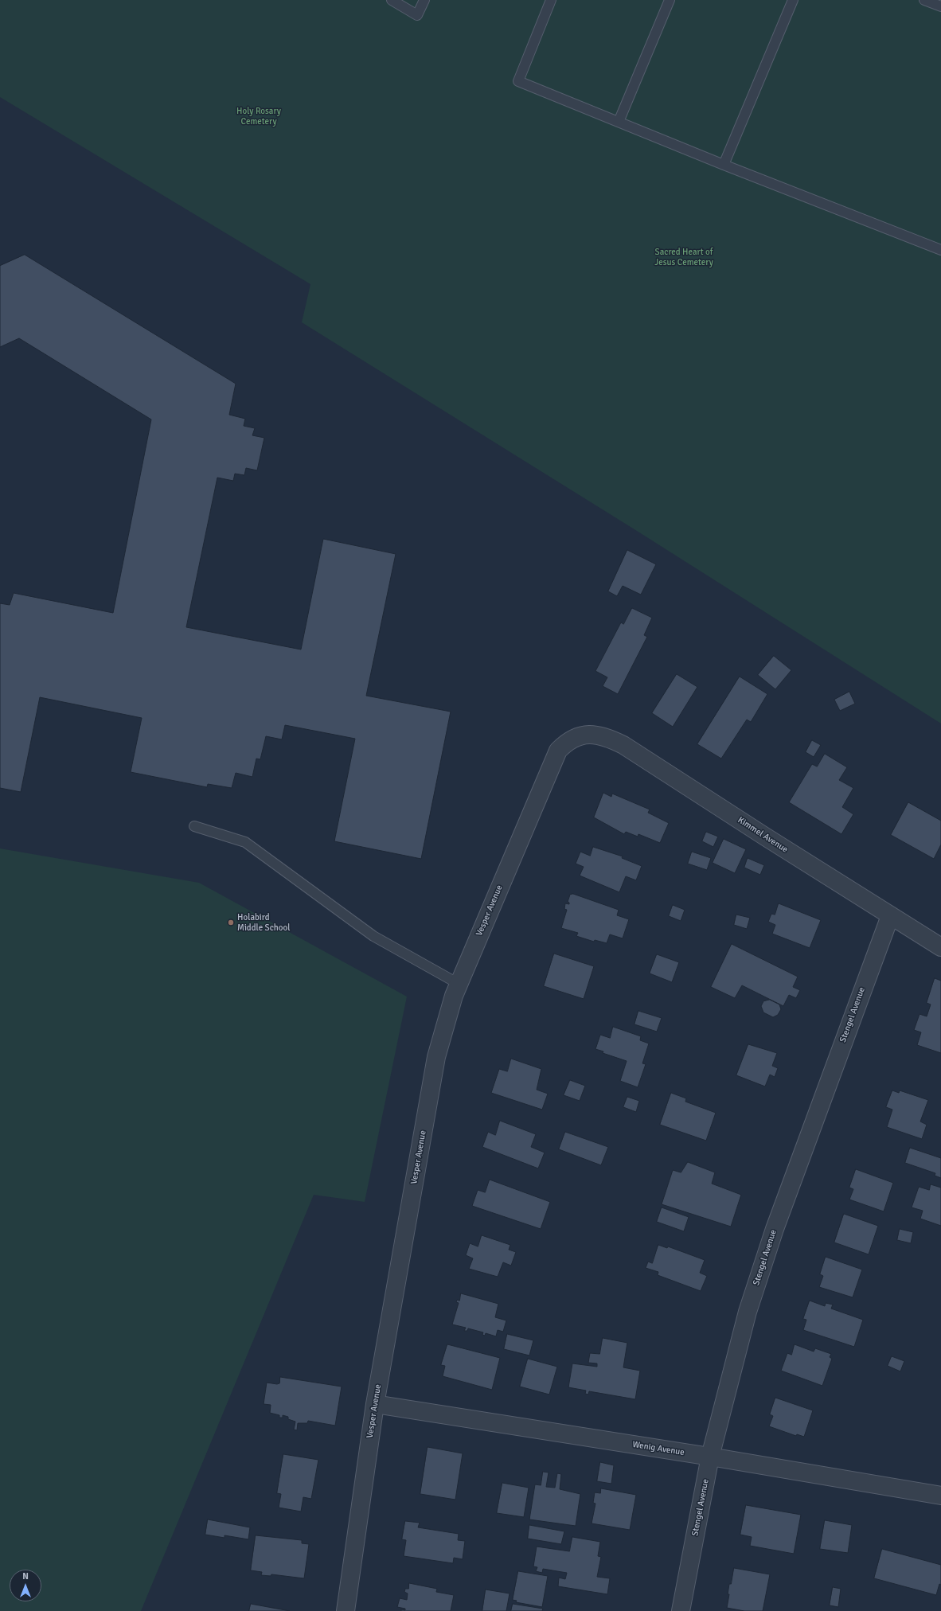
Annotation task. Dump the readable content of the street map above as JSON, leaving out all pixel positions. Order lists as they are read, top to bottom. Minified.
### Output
{"streets":{"street":["Kimmel Avenue","Vesper Avenue","Stengel Avenue","Wenig Avenue"]},"crossings":[["Kimmel Avenue","Vesper Avenue"],["Kimmel Avenue","Stengel Avenue"],["Vesper Avenue","Wenig Avenue"],["Stengel Avenue","Wenig Avenue"]],"parks":["Holy Rosary Cemetery","Sacred Heart of Jesus Cemetery"],"places":["Holabird Middle School"],"north":"top"}
